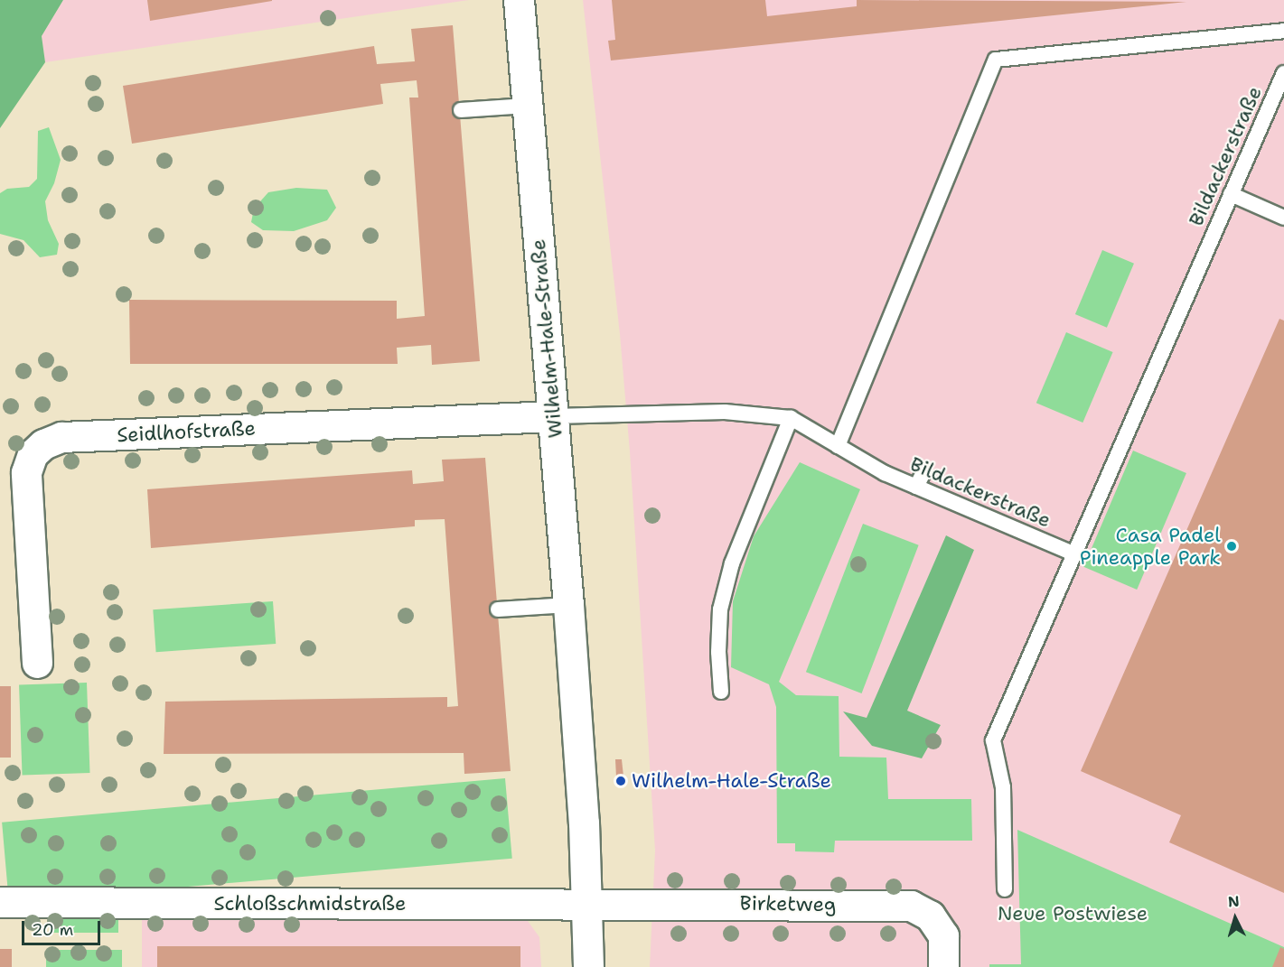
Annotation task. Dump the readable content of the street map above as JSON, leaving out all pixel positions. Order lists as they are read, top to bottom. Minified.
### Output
{"streets":{"street":["Wilhelm-Hale-Straße","Seidlhofstraße","Schloßschmidstraße","Birketweg"],"lane":["Bildackerstraße"]},"crossings":[["Bildackerstraße","Wilhelm-Hale-Straße"],["Bildackerstraße","Seidlhofstraße"],["Wilhelm-Hale-Straße","Seidlhofstraße"],["Wilhelm-Hale-Straße","Schloßschmidstraße"],["Wilhelm-Hale-Straße","Birketweg"],["Schloßschmidstraße","Birketweg"]],"parks":["Neue Postwiese"],"places":["Casa Padel Pineapple Park","Wilhelm-Hale-Straße"],"scale_bar":"20 m","north":"top"}
